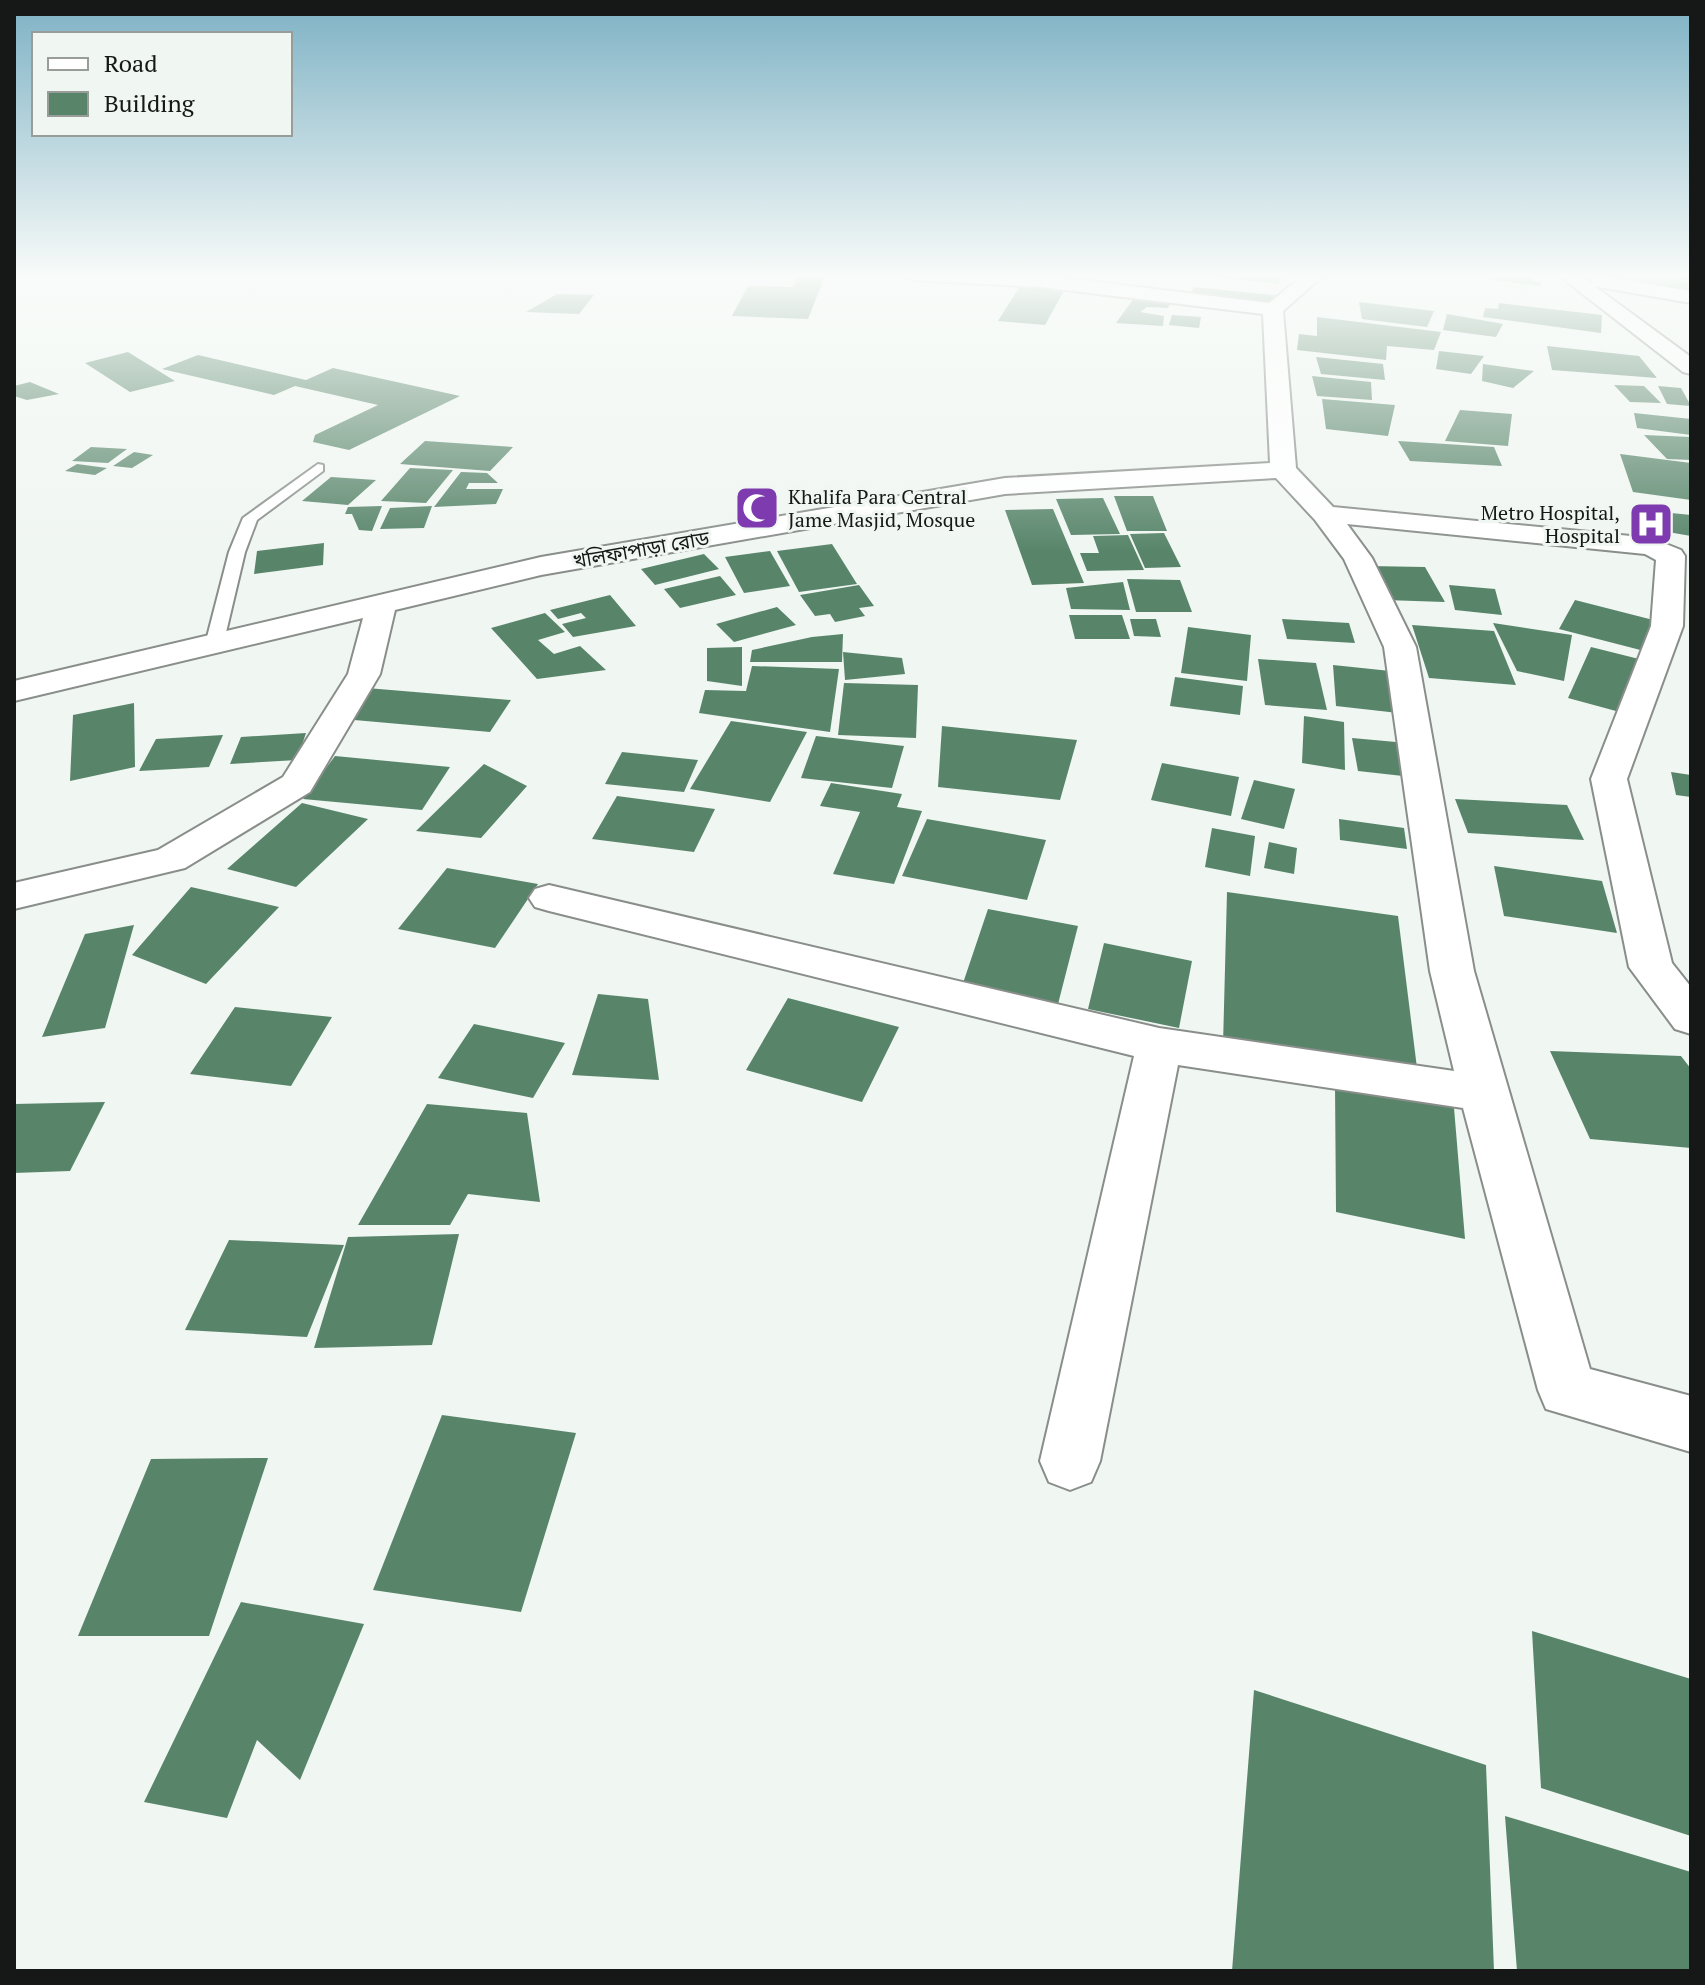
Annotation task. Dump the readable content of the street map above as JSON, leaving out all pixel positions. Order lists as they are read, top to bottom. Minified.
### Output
{"streets":{"main road":["খলিফাপাড়া রোড"]},"places":{"mosque":["Khalifa Para Central Jame Masjid, Mosque"],"hospital":["Metro Hospital, Hospital"]},"legend":["Road","Building"]}
